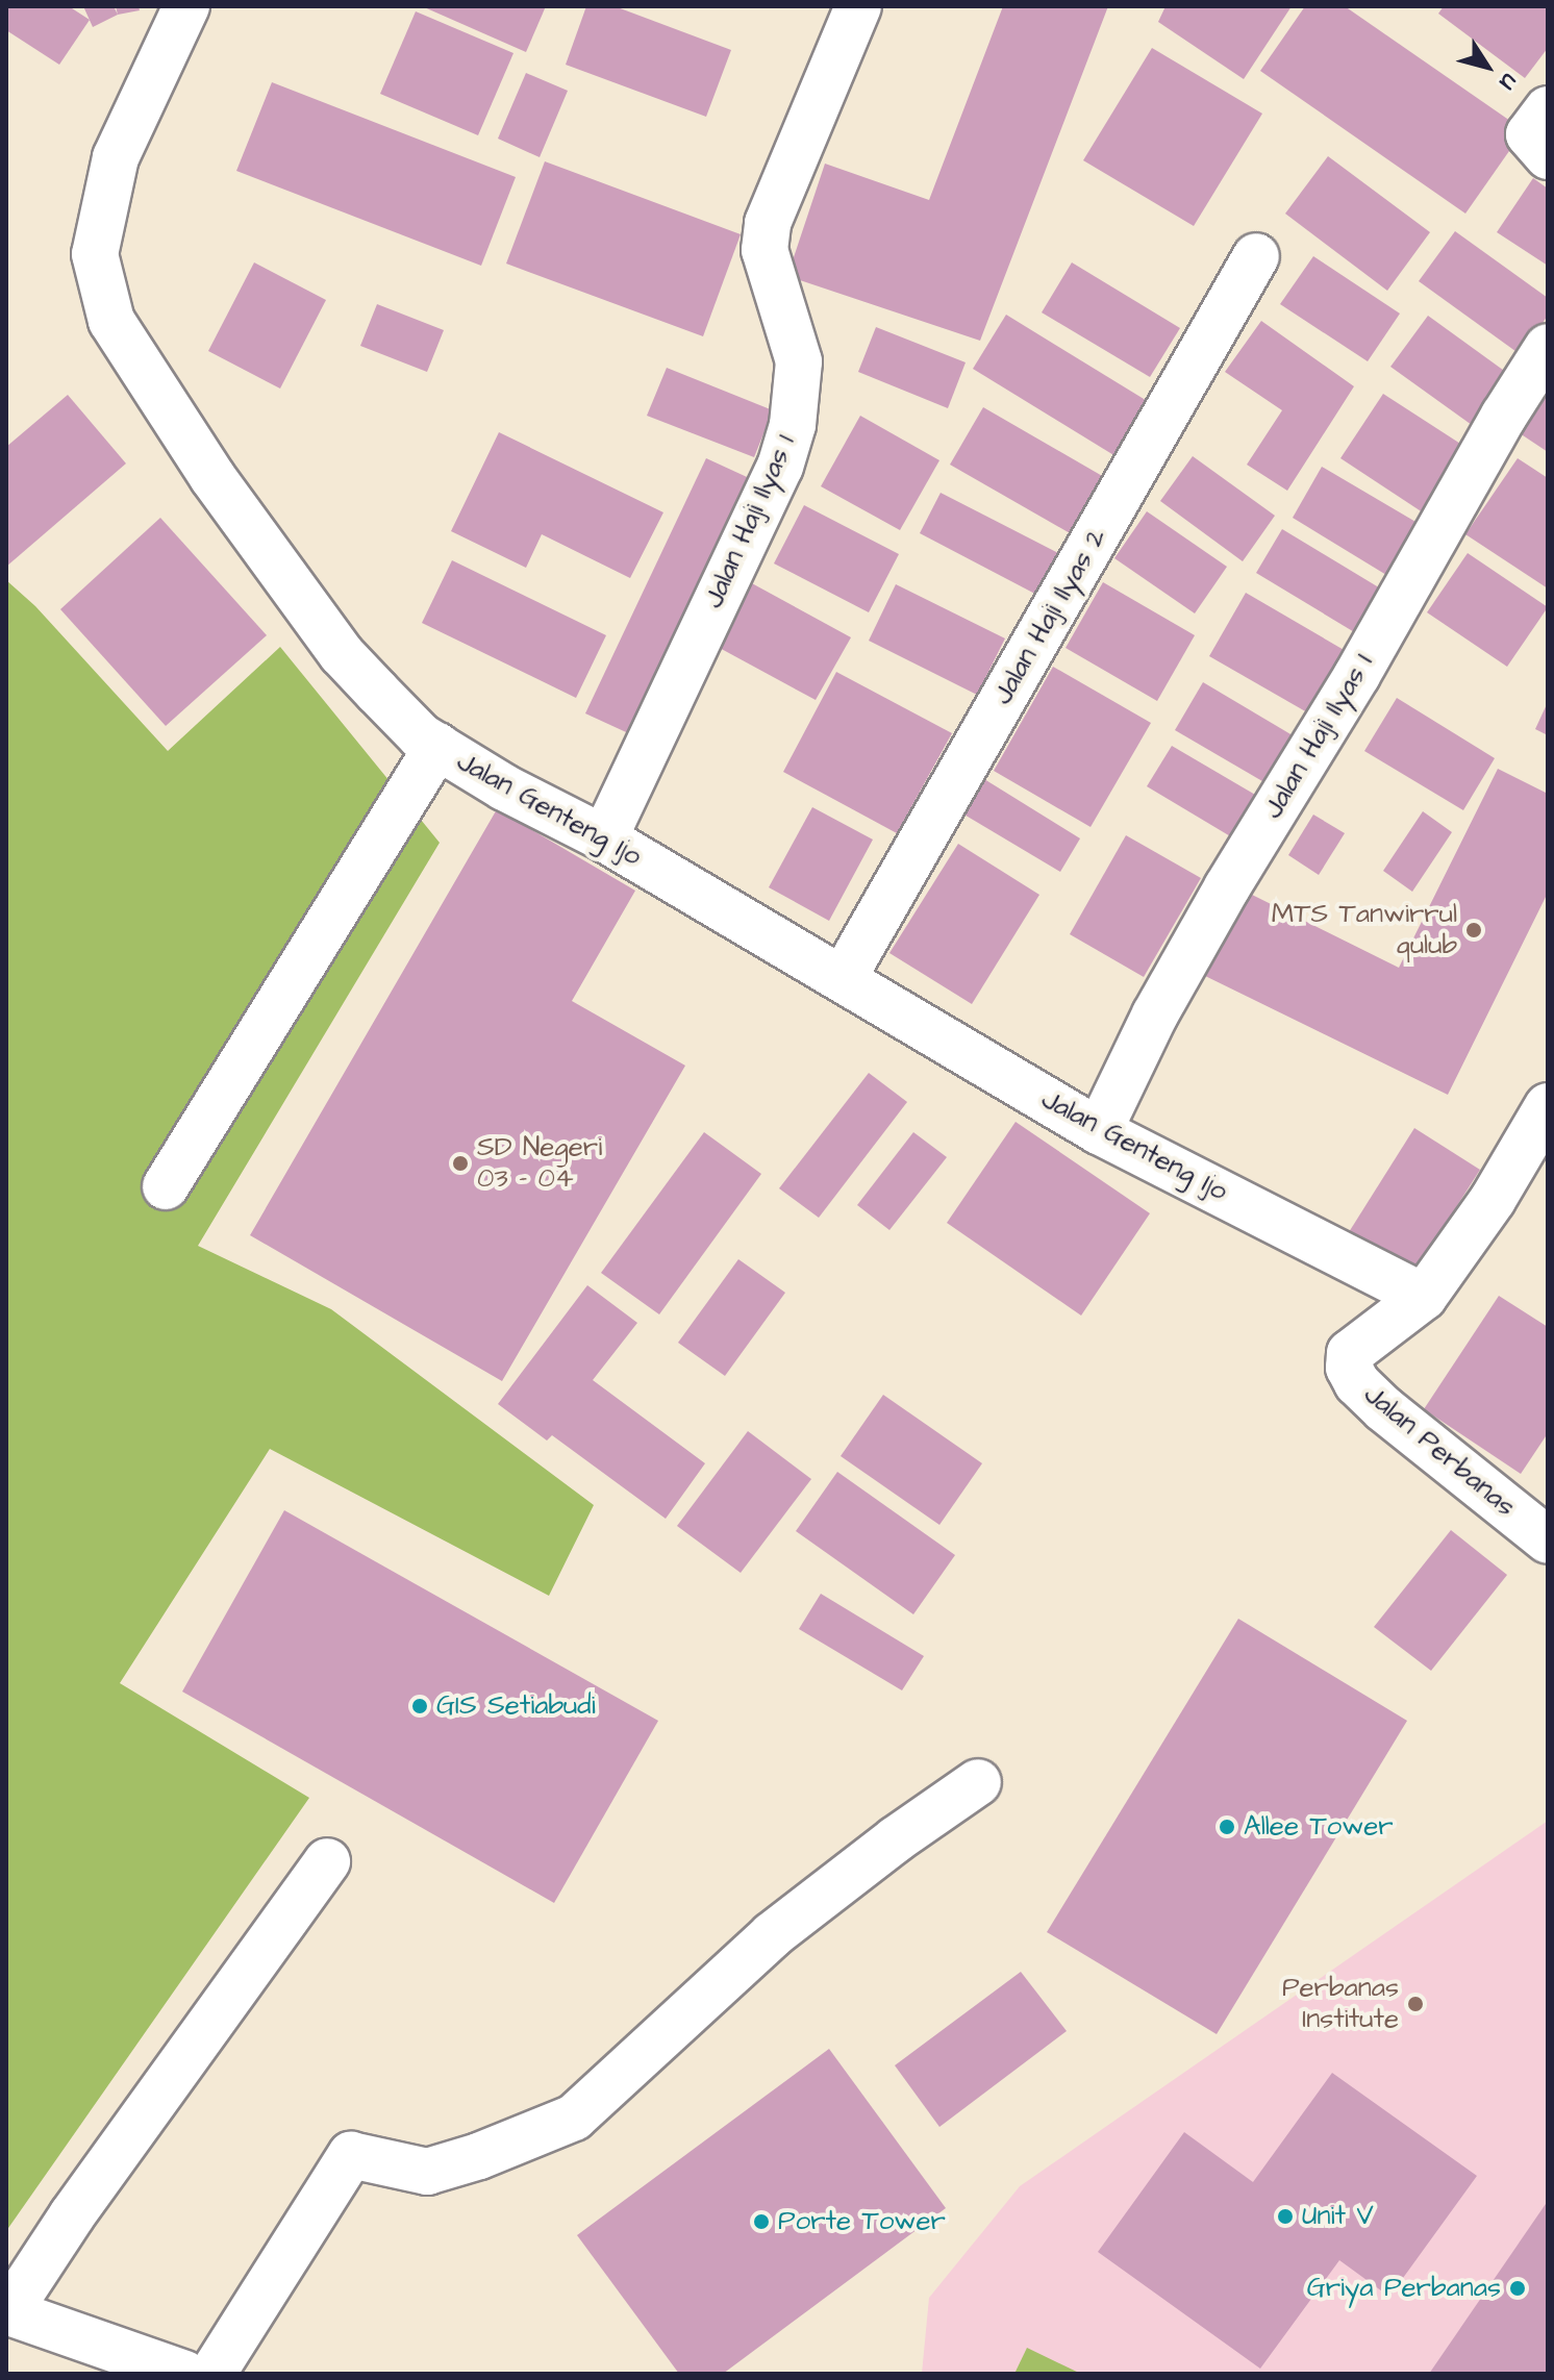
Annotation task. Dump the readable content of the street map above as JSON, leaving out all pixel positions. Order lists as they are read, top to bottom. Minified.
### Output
{"streets":{"street":["Jalan Haji Ilyas 1","Jalan Haji Ilyas 2","Jalan Haji Ilyas I","Jalan Genteng Ijo","Jalan Perbanas"]},"crossings":[["Jalan Haji Ilyas 1","Jalan Genteng Ijo"],["Jalan Haji Ilyas 2","Jalan Genteng Ijo"],["Jalan Haji Ilyas I","Jalan Genteng Ijo"],["Jalan Genteng Ijo","Jalan Perbanas"]],"places":["MTS Tanwirrul qulub","SD Negeri 03 - 04","GIS Setiabudi","Allee Tower","Perbanas Institute","Unit V","Porte Tower","Griya Perbanas"],"north":"bottom right"}
